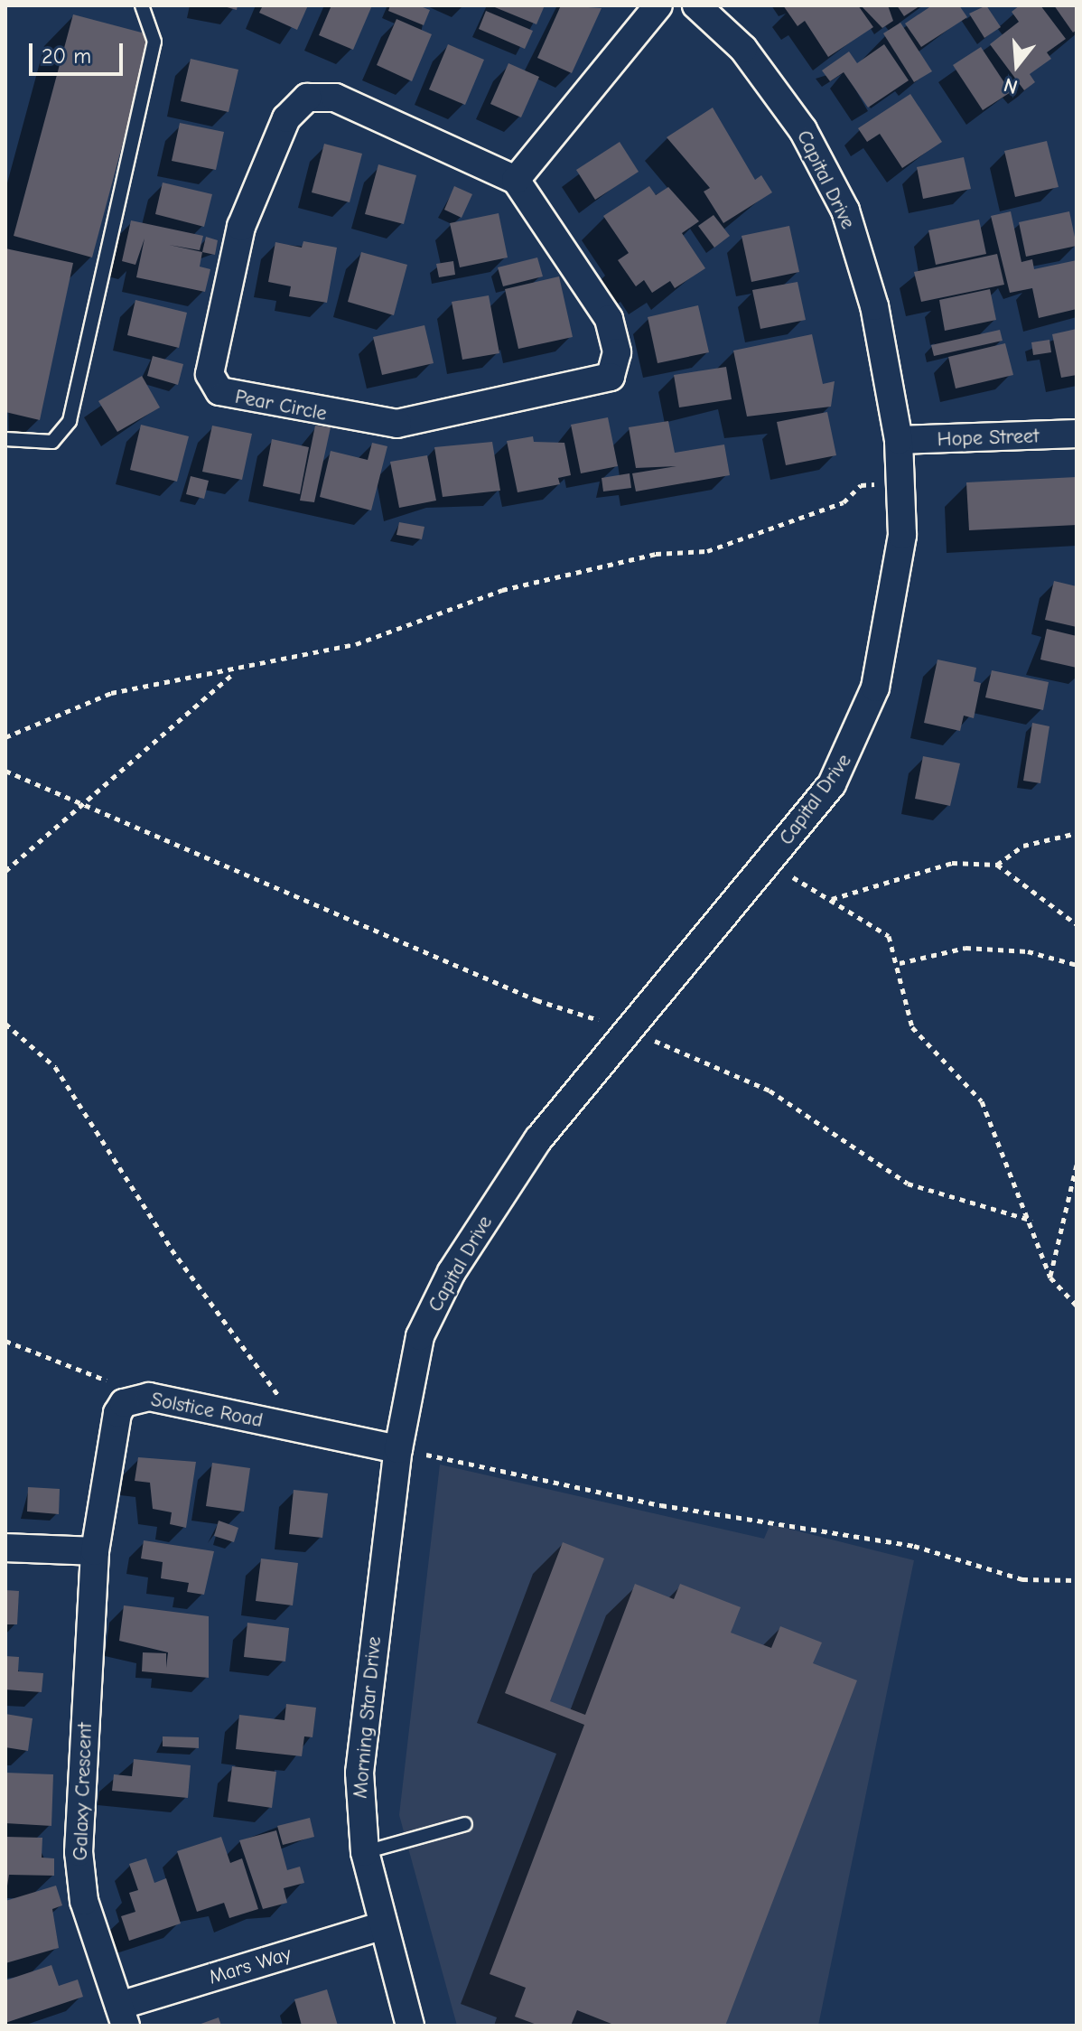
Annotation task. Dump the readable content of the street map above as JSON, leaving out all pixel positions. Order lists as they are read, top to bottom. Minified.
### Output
{"streets":{"street":["Capital Drive","Pear Circle","Hope Street","Solstice Road","Morning Star Drive","Galaxy Crescent","Mars Way"]},"crossings":[["Capital Drive","Hope Street"],["Capital Drive","Solstice Road"],["Capital Drive","Morning Star Drive"],["Solstice Road","Morning Star Drive"],["Solstice Road","Galaxy Crescent"],["Morning Star Drive","Mars Way"],["Galaxy Crescent","Mars Way"]],"scale_bar":"20 m","north":"bottom"}
